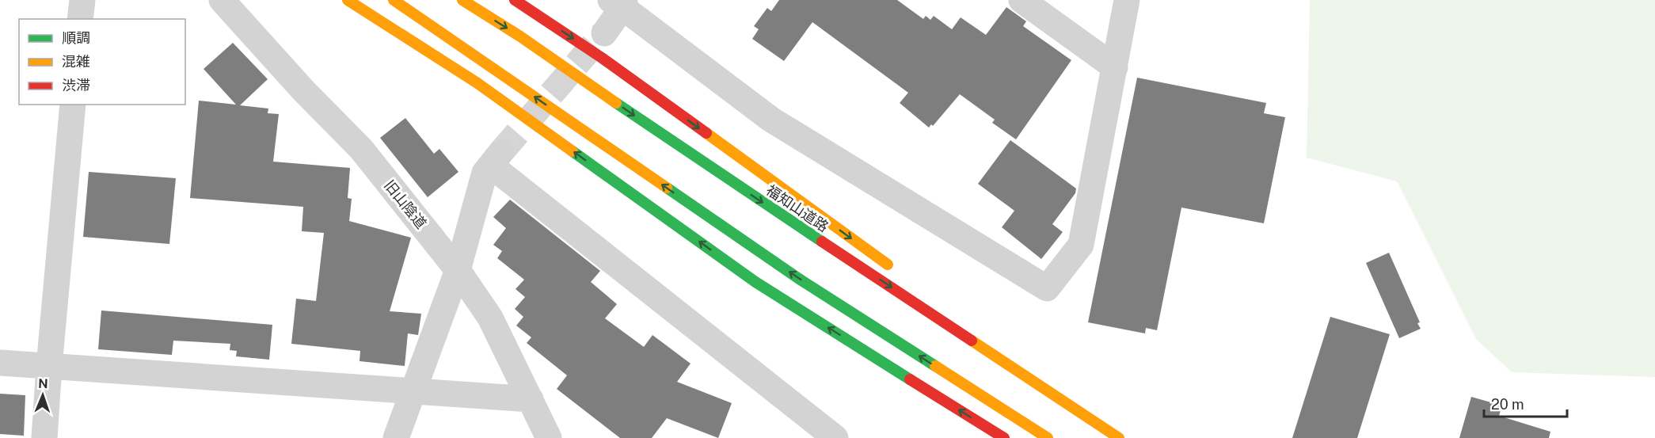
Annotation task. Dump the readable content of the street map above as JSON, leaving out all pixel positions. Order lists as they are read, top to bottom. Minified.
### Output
{"streets":{"highway":["福知山道路"],"street":["旧山陰道"]},"legend":["順調","混雑","渋滞"],"scale_bar":"20 m","north":"top"}
